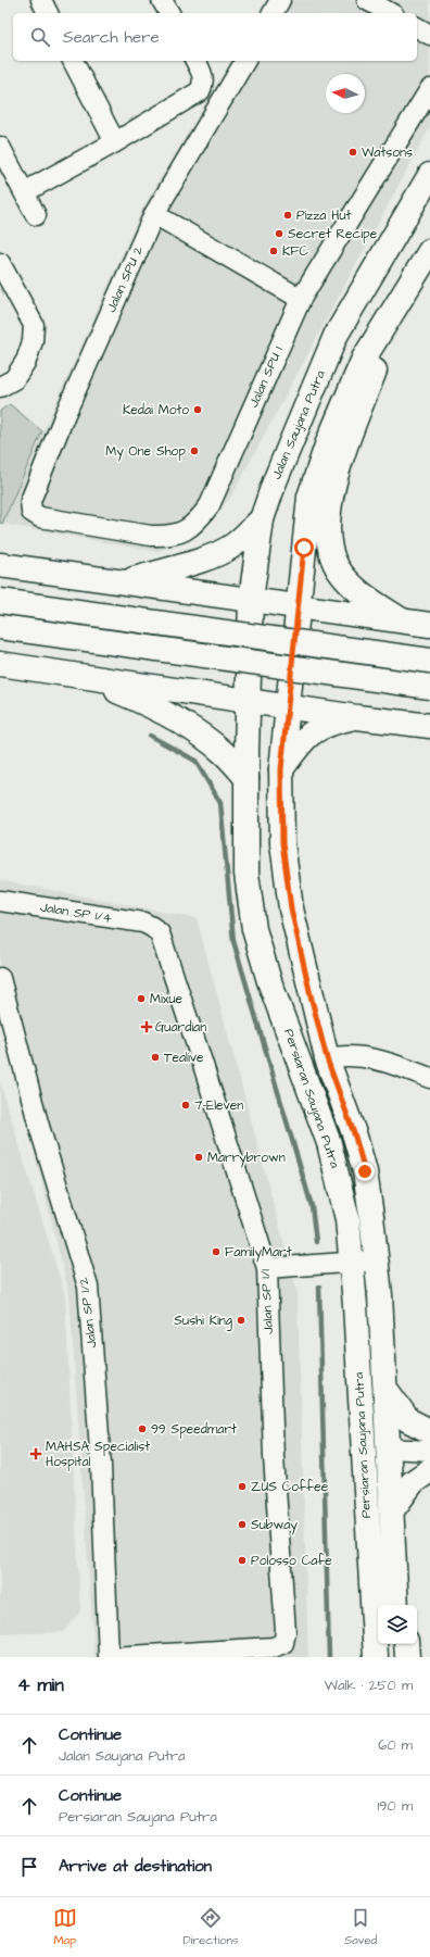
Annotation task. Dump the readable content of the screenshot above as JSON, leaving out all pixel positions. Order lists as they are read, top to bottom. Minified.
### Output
{"streets":{"main road":["Jalan Saujana Putra","Persiaran Saujana Putra"],"street":["Jalan SPU 2","Jalan SPU 1","Jalan SP 1/4","Jalan SP 1/1","Jalan SP 1/2"]},"crossings":[["Jalan SPU 2","Jalan SPU 1"],["Jalan Saujana Putra","Persiaran Saujana Putra"],["Jalan SP 1/4","Jalan SP 1/1"]],"places":{"other":["Watsons","Pizza Hut","Secret Recipe","KFC","Kedai Moto","My One Shop","Mixue","Tealive","7-Eleven","Marrybrown","FamilyMart","Sushi King","99 Speedmart","ZUS Coffee","Subway","Polosso Cafe"],"health":["Guardian","MAHSA Specialist Hospital"]},"north":"left","page":{"search":"Search here","heading":["4 min","Walk · 250 m"],"list":[["Continue","Jalan Saujana Putra","60 m"],["Continue","Persiaran Saujana Putra","190 m"],"Arrive at destination"],"nav":["Map","Directions","Saved"]}}
